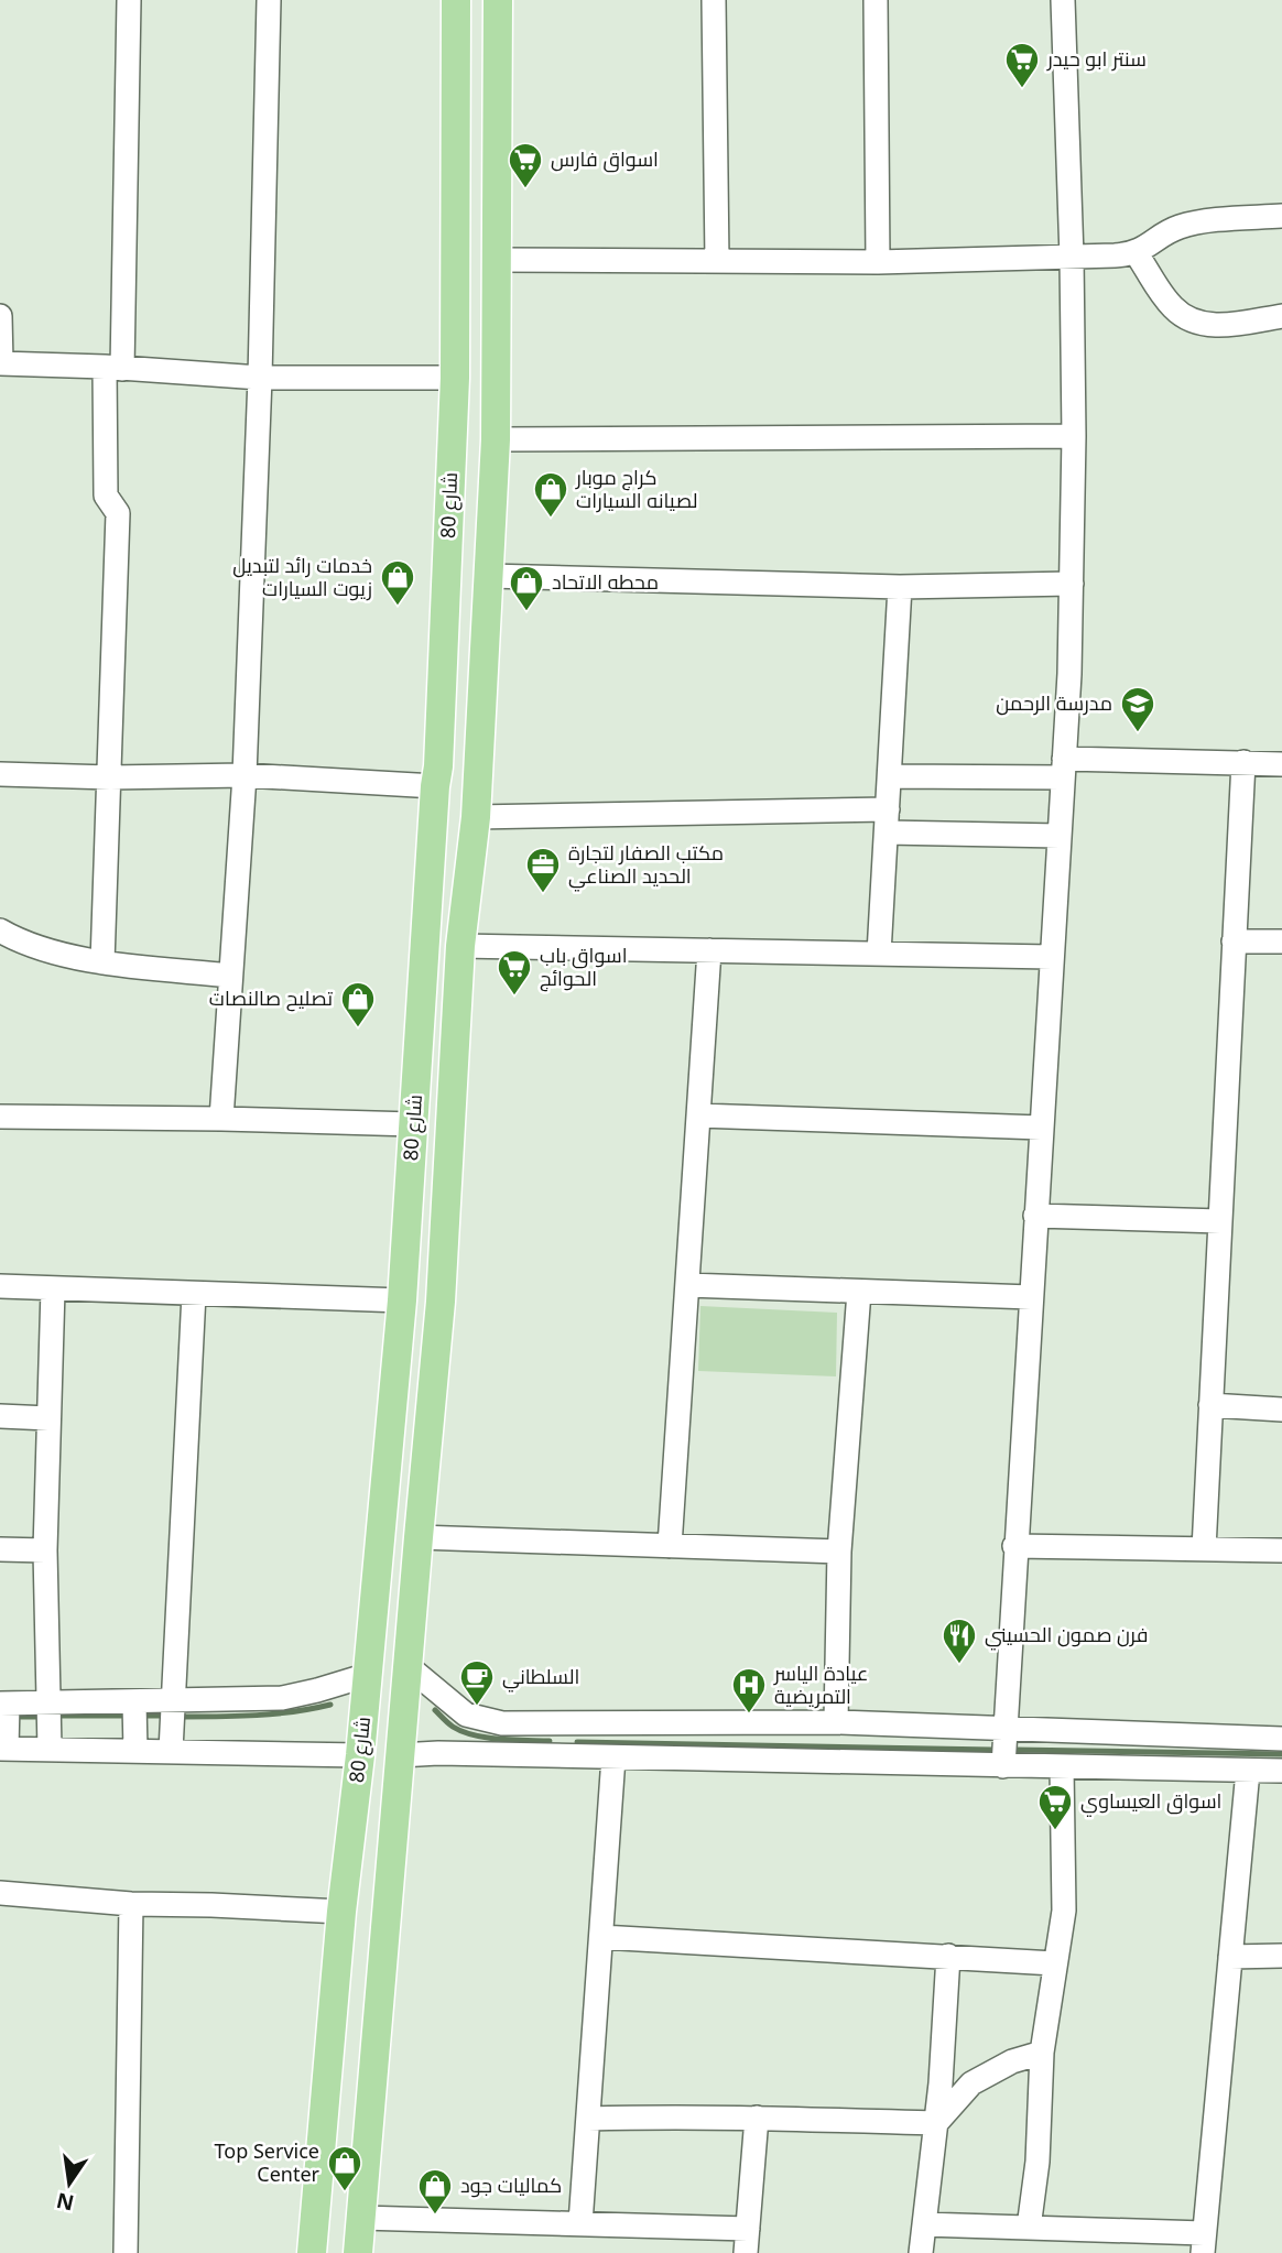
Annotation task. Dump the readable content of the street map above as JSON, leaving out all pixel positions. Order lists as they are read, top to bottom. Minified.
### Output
{"streets":{"main road":["شارع 80"]},"places":{"supermarket":["سنتر ابو حيدر","اسواق فارس","اسواق باب الحوائج","اسواق العيساوي"],"shop":["كراج موبار لصيانه السيارات","خدمات رائد لتبديل زيوت السيارات","محطه الاتحاد","تصليح صالنصات","Top Service Center","كماليات جود"],"school or university":["مدرسة الرحمن"],"office":["مكتب الصفار لتجارة الحديد الصناعي"],"restaurant":["فرن صمون الحسيني"],"cafe":["السلطاني"],"hospital":["عيادة الياسر التمريضية"]},"north":"bottom"}
